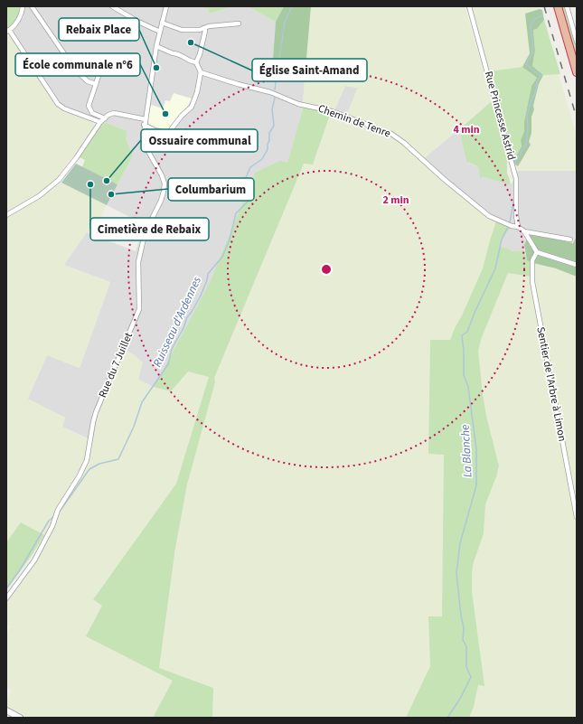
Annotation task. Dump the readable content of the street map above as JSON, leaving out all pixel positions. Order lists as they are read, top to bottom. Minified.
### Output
{"streets":{"street":["Rue Princesse Astrid","Chemin de Tenre","Rue du 7 Juillet","Sentier de l'Arbre à Limon"]},"crossings":[["Rue Princesse Astrid","Chemin de Tenre"],["Chemin de Tenre","Sentier de l'Arbre à Limon"]],"water":["Ruisseau d'Ardennes","La Blanche"],"places":["Église Saint-Amand","Rebaix Place","École communale n°6","Ossuaire communal","Cimetière de Rebaix","Columbarium"],"rings":["4 min","2 min"]}
